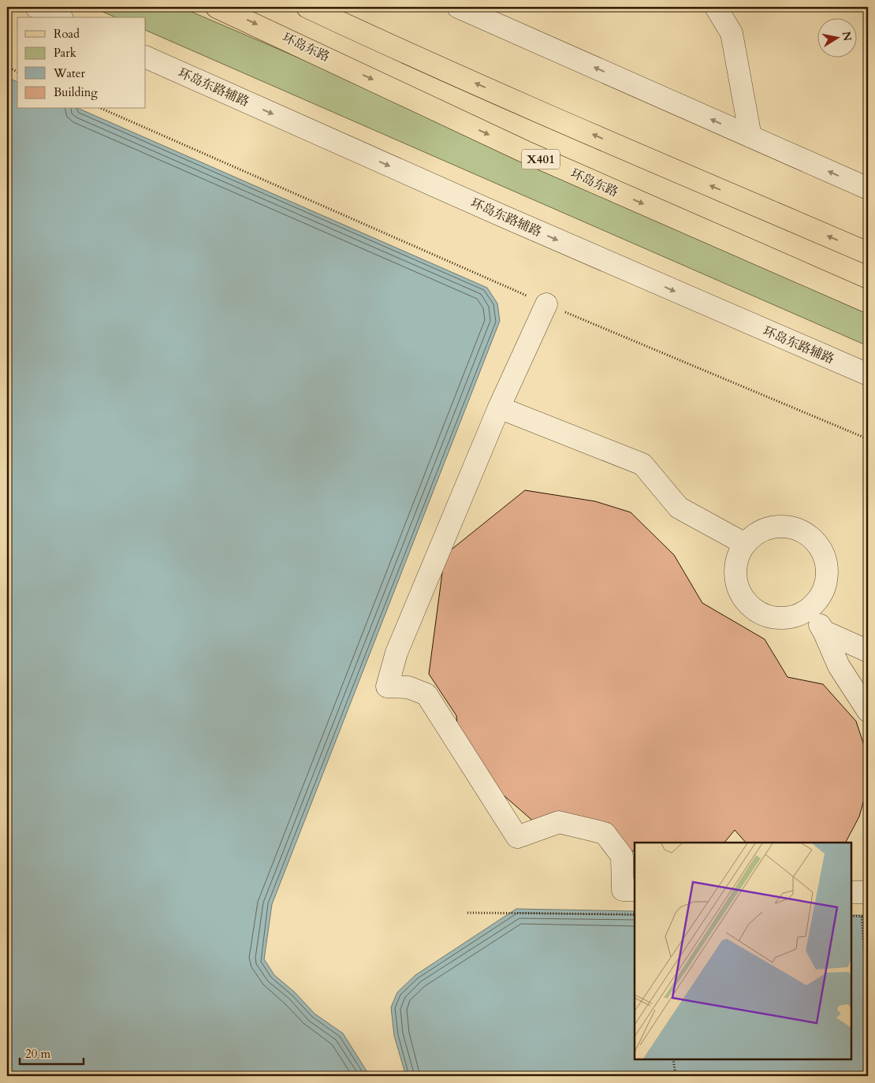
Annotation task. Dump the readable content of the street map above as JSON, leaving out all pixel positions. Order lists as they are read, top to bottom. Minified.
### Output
{"streets":{"main road":["环岛东路","X401"],"street":["环岛东路辅路"]},"legend":["Road","Park","Water","Building"],"scale_bar":"20 m","north":"right"}
